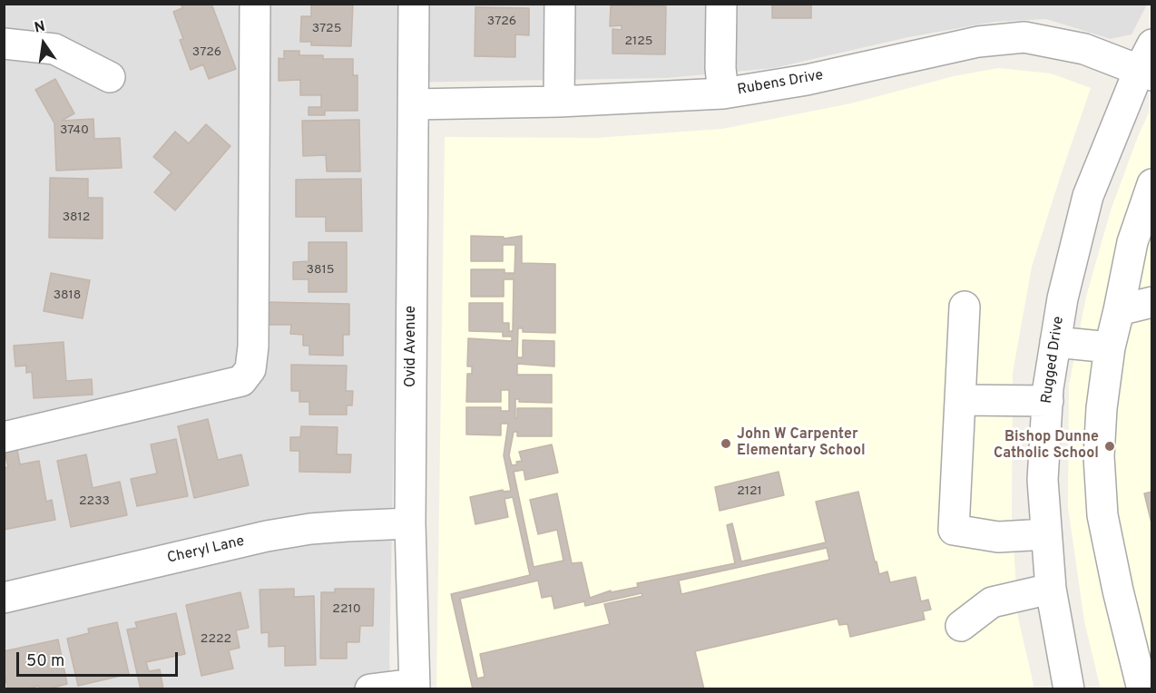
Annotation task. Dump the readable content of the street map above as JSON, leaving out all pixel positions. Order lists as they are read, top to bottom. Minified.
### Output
{"streets":{"street":["Rubens Drive","Ovid Avenue","Rugged Drive","Cheryl Lane"]},"crossings":[["Rubens Drive","Ovid Avenue"],["Rubens Drive","Rugged Drive"],["Ovid Avenue","Cheryl Lane"]],"places":["John W Carpenter Elementary School","Bishop Dunne Catholic School"],"house_numbers":["3726","3725","2125","3726","3740","3812","3815","3818","2121","2233","2210","2222"],"scale_bar":"50 m","north":"top"}
